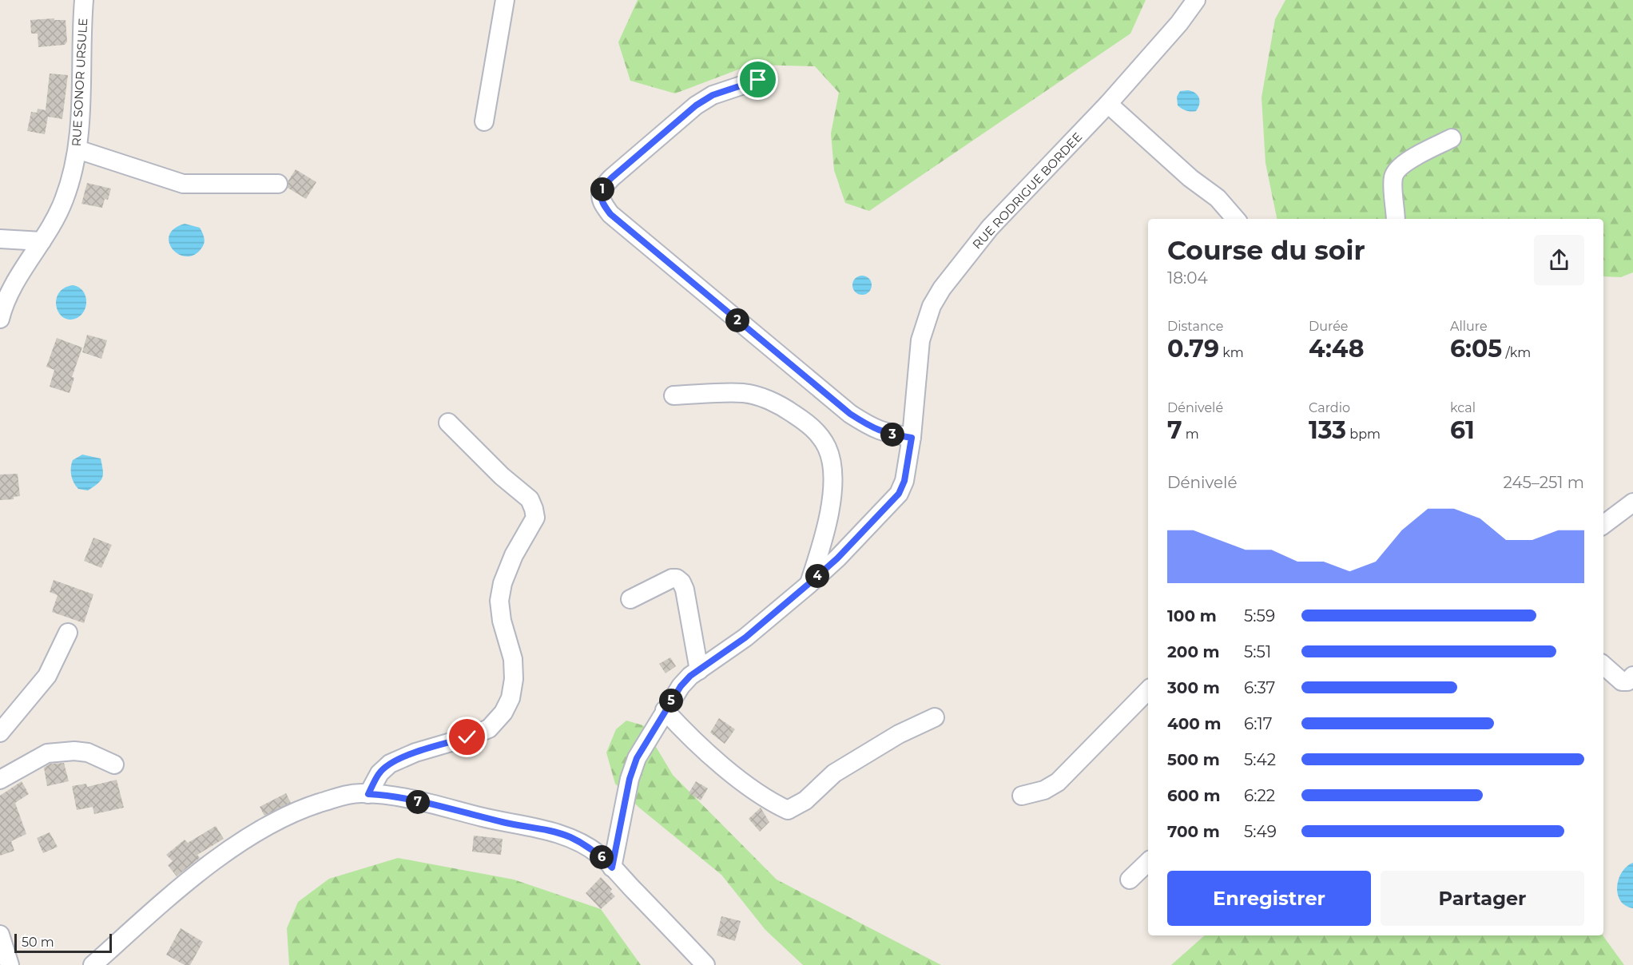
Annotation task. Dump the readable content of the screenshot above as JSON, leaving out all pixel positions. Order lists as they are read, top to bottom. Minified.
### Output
{"streets":{"street":["RUE SONOR URSULE","RUE RODRIGUE BORDEE"]},"scale_bar":"50 m","page":{"pins":["1","2","3","4","5","7","6"],"heading":["Course du soir","18:04"],"stats":[["Distance","0.79 km"],["Durée","4:48"],["Allure","6:05 /km"],["Dénivelé","7 m"],["Cardio","133 bpm"],["kcal","61"]],"chart":["Dénivelé","245–251 m"],"list":[{"name":"100 m","note":"5:59"},{"name":"200 m","note":"5:51"},{"name":"300 m","note":"6:37"},{"name":"400 m","note":"6:17"},{"name":"500 m","note":"5:42"},{"name":"600 m","note":"6:22"},{"name":"700 m","note":"5:49"}],"buttons":["Enregistrer","Partager"],"scale":"50 m"}}
